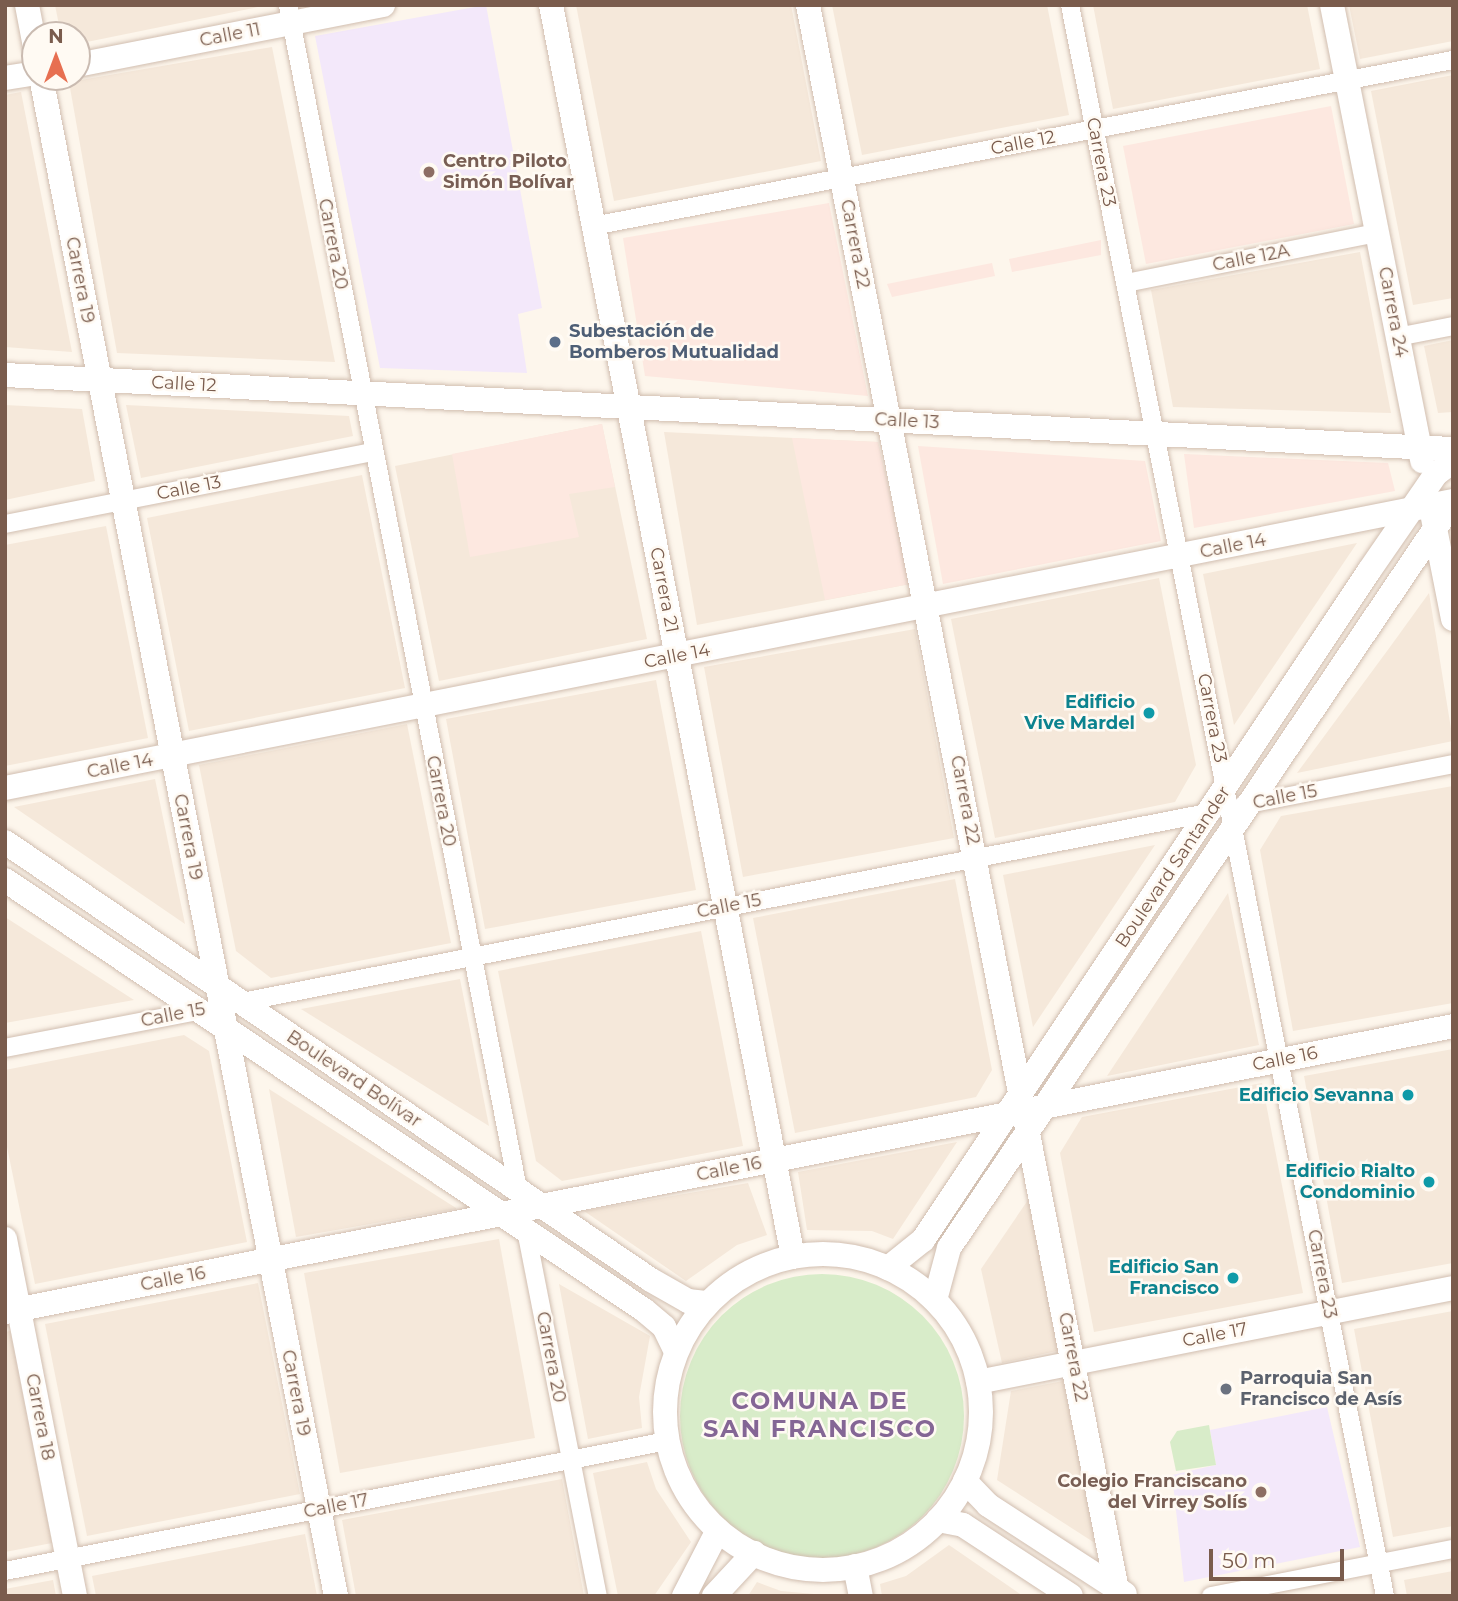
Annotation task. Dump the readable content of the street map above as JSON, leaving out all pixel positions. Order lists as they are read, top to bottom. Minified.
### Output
{"streets":{"street":["Calle 11","Calle 12","Carrera 23","Carrera 20","Carrera 22","Calle 12A","Carrera 19","Carrera 24","Calle 13","Calle 14","Carrera 21","Calle 15","Boulevard Santander","Calle 16","Boulevard Bolívar","Calle 17","Carrera 18"]},"crossings":[["Calle 11","Carrera 20"],["Calle 12","Carrera 23"],["Calle 12","Carrera 20"],["Calle 12","Carrera 22"],["Calle 12","Carrera 19"],["Calle 12","Carrera 24"],["Calle 12","Calle 13"],["Calle 12","Carrera 21"],["Carrera 23","Calle 12A"],["Carrera 23","Calle 13"],["Carrera 23","Calle 14"],["Carrera 23","Calle 15"],["Carrera 23","Boulevard Santander"],["Carrera 23","Calle 16"],["Carrera 23","Calle 17"],["Carrera 20","Calle 13"],["Carrera 20","Calle 14"],["Carrera 20","Calle 15"],["Carrera 20","Calle 16"],["Carrera 20","Boulevard Bolívar"],["Carrera 20","Calle 17"],["Carrera 22","Calle 13"],["Carrera 22","Calle 14"],["Carrera 22","Calle 15"],["Carrera 22","Boulevard Santander"],["Carrera 22","Calle 16"],["Carrera 22","Calle 17"],["Calle 12A","Carrera 24"],["Carrera 19","Calle 13"],["Carrera 19","Calle 14"],["Carrera 19","Calle 15"],["Carrera 19","Calle 16"],["Carrera 19","Boulevard Bolívar"],["Carrera 19","Calle 17"],["Carrera 24","Calle 13"],["Carrera 24","Calle 14"],["Carrera 24","Boulevard Santander"],["Calle 13","Carrera 21"],["Calle 14","Carrera 21"],["Calle 14","Boulevard Santander"],["Carrera 21","Calle 15"],["Carrera 21","Calle 16"],["Calle 15","Boulevard Santander"],["Calle 15","Boulevard Bolívar"],["Boulevard Santander","Calle 16"],["Calle 16","Boulevard Bolívar"],["Calle 16","Carrera 18"],["Calle 17","Carrera 18"]],"districts":["COMUNA DE SAN FRANCISCO"],"places":["Centro Piloto Simón Bolívar","Subestación de Bomberos Mutualidad","Edificio Vive Mardel","Edificio Sevanna","Edificio Rialto Condominio","Edificio San Francisco","Parroquia San Francisco de Asís","Colegio Franciscano del Virrey Solís"],"scale_bar":"50 m","north":"top"}
